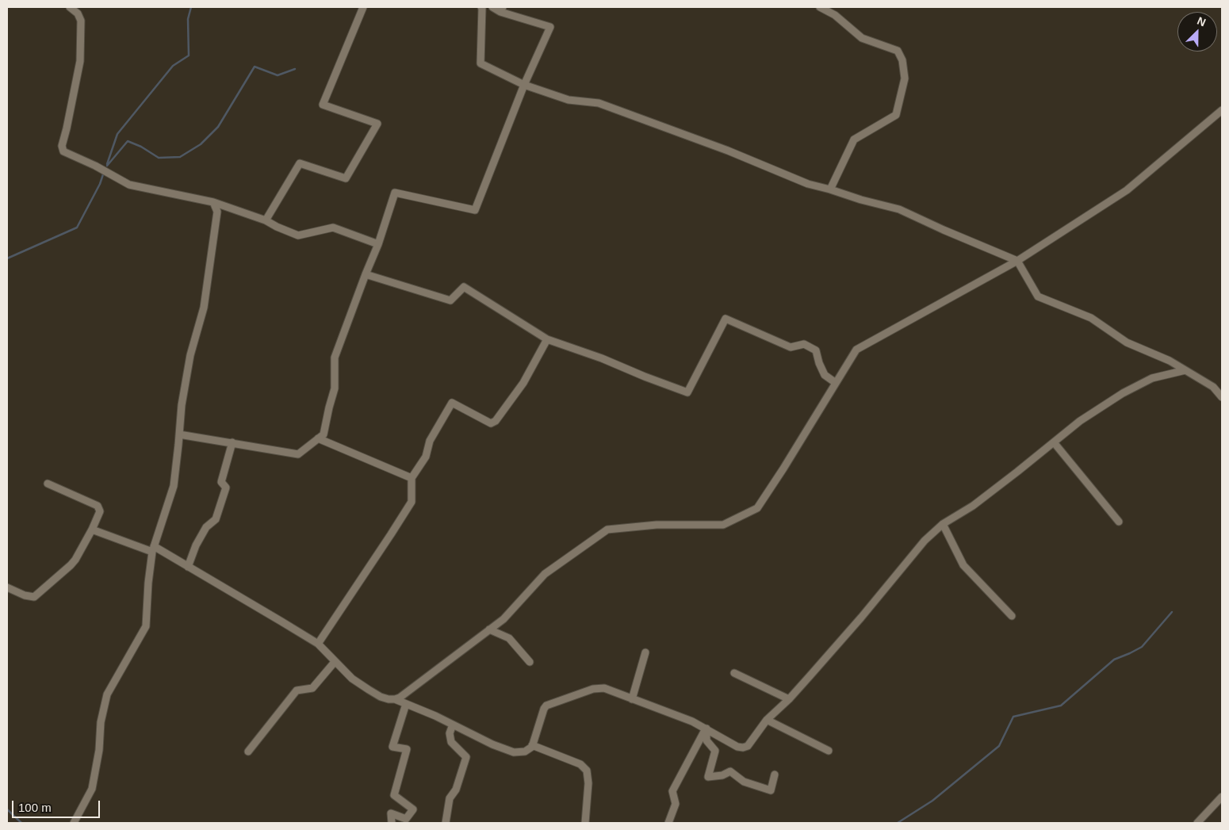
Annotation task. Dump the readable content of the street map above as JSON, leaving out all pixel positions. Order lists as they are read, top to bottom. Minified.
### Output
{"scale_bar":"100 m","north":"top right"}
